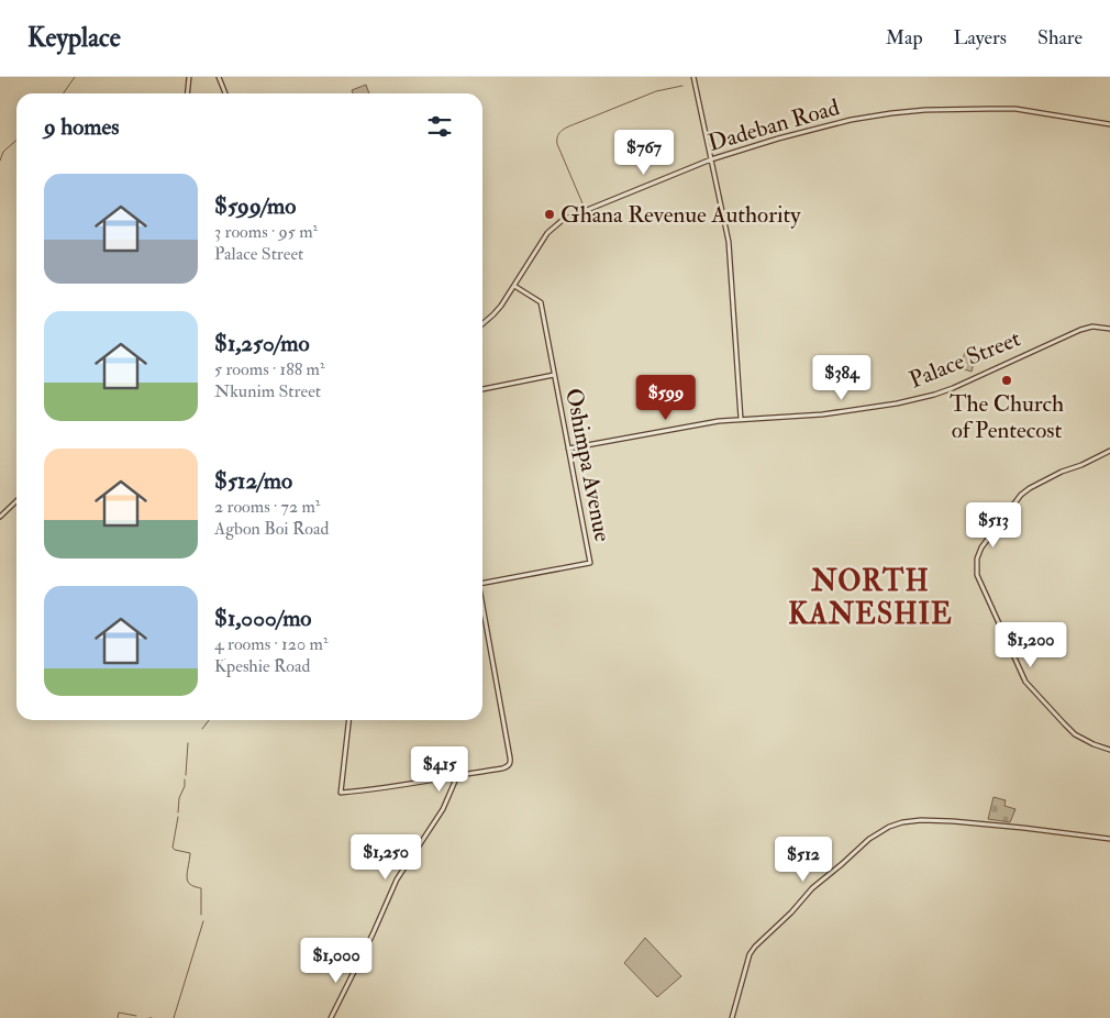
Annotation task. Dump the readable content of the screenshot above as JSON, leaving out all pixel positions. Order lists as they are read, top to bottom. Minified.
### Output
{"streets":{"street":["Dadeban Road","Palace Street","Oshimpa Avenue"]},"crossings":[["Dadeban Road","Oshimpa Avenue"],["Palace Street","Oshimpa Avenue"]],"districts":["NORTH KANESHIE"],"places":["Ghana Revenue Authority","The Church of Pentecost"],"page":{"header":"Keyplace","nav":["Map","Layers","Share"],"heading":"9 homes","price":["$767","$384","$599","$513","$1,200","$415","$1,250","$512","$1,000"],"list":[{"name":"$599/mo","note":"3 rooms · 95 m² · Palace Street"},{"name":"$1,250/mo","note":"5 rooms · 188 m² · Nkunim Street"},{"name":"$512/mo","note":"2 rooms · 72 m² · Agbon Boi Road"},{"name":"$1,000/mo","note":"4 rooms · 120 m² · Kpeshie Road"}]}}
